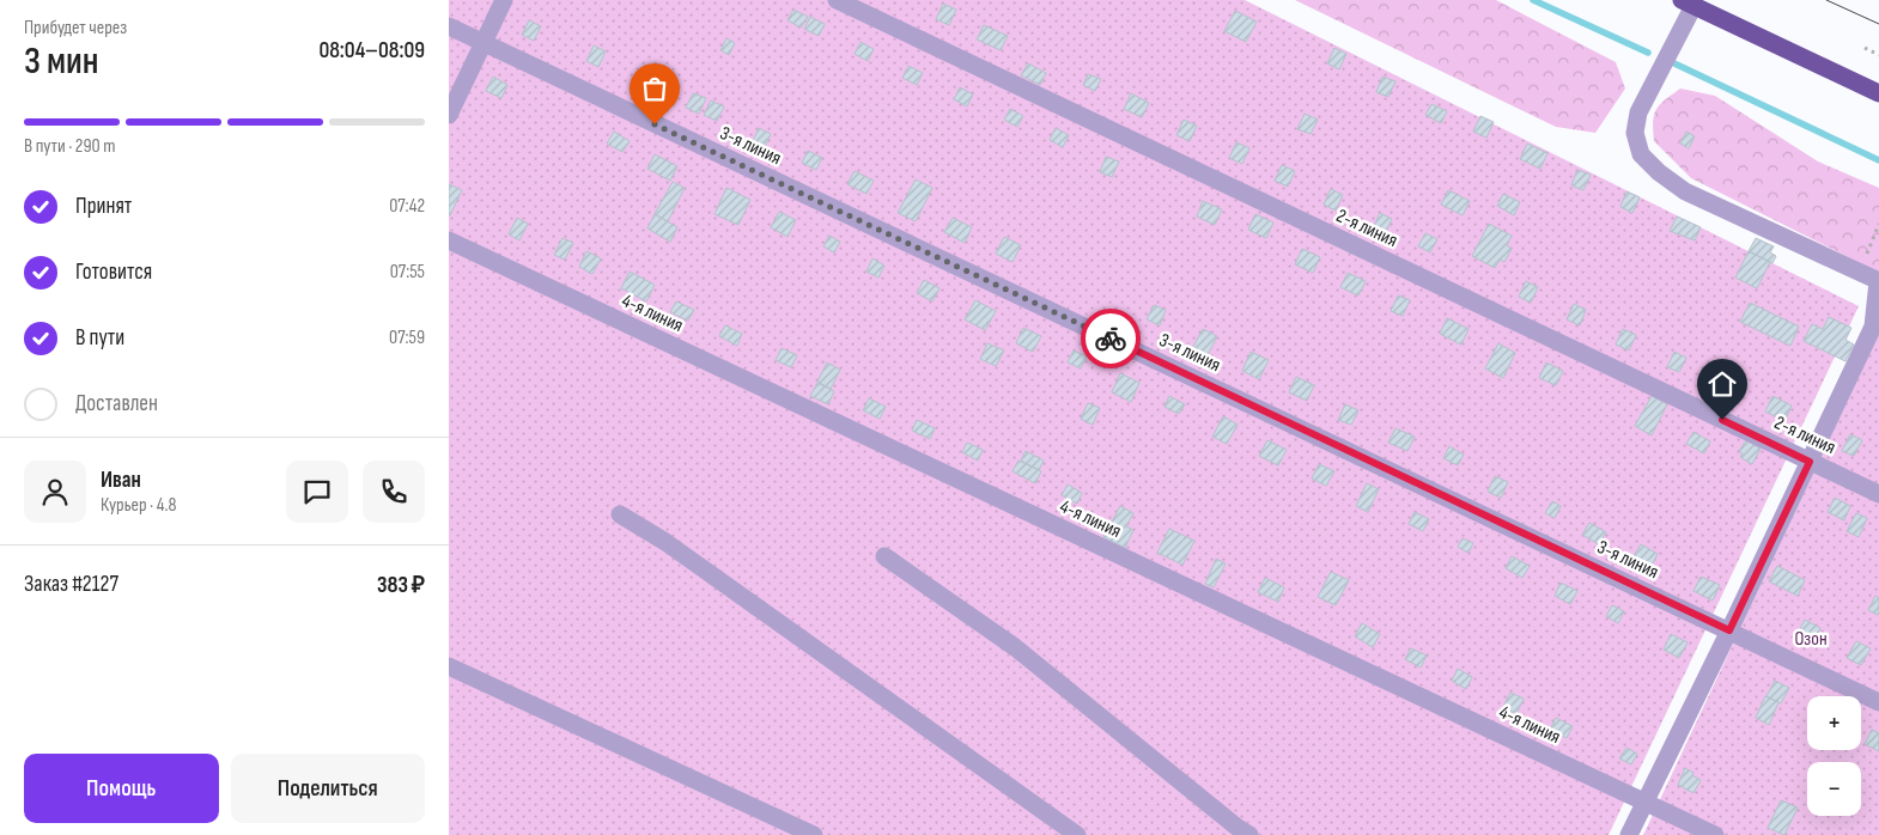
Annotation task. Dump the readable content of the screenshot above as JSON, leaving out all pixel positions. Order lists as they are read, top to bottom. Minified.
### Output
{"streets":{"lane":["3-я линия","2-я линия","4-я линия"]},"parks":["Озон"],"page":{"heading":["3 мин","Прибудет через","08:04–08:09"],"panel":["Иван","Курьер · 4.8","Заказ #2127","383 ₽"],"bar":"В пути · 290 m","list":[["Принят","07:42"],["Готовится","07:55"],["В пути","07:59"],"Доставлен"],"map_buttons":["+","−"],"buttons":["Помощь","Поделиться"]}}
